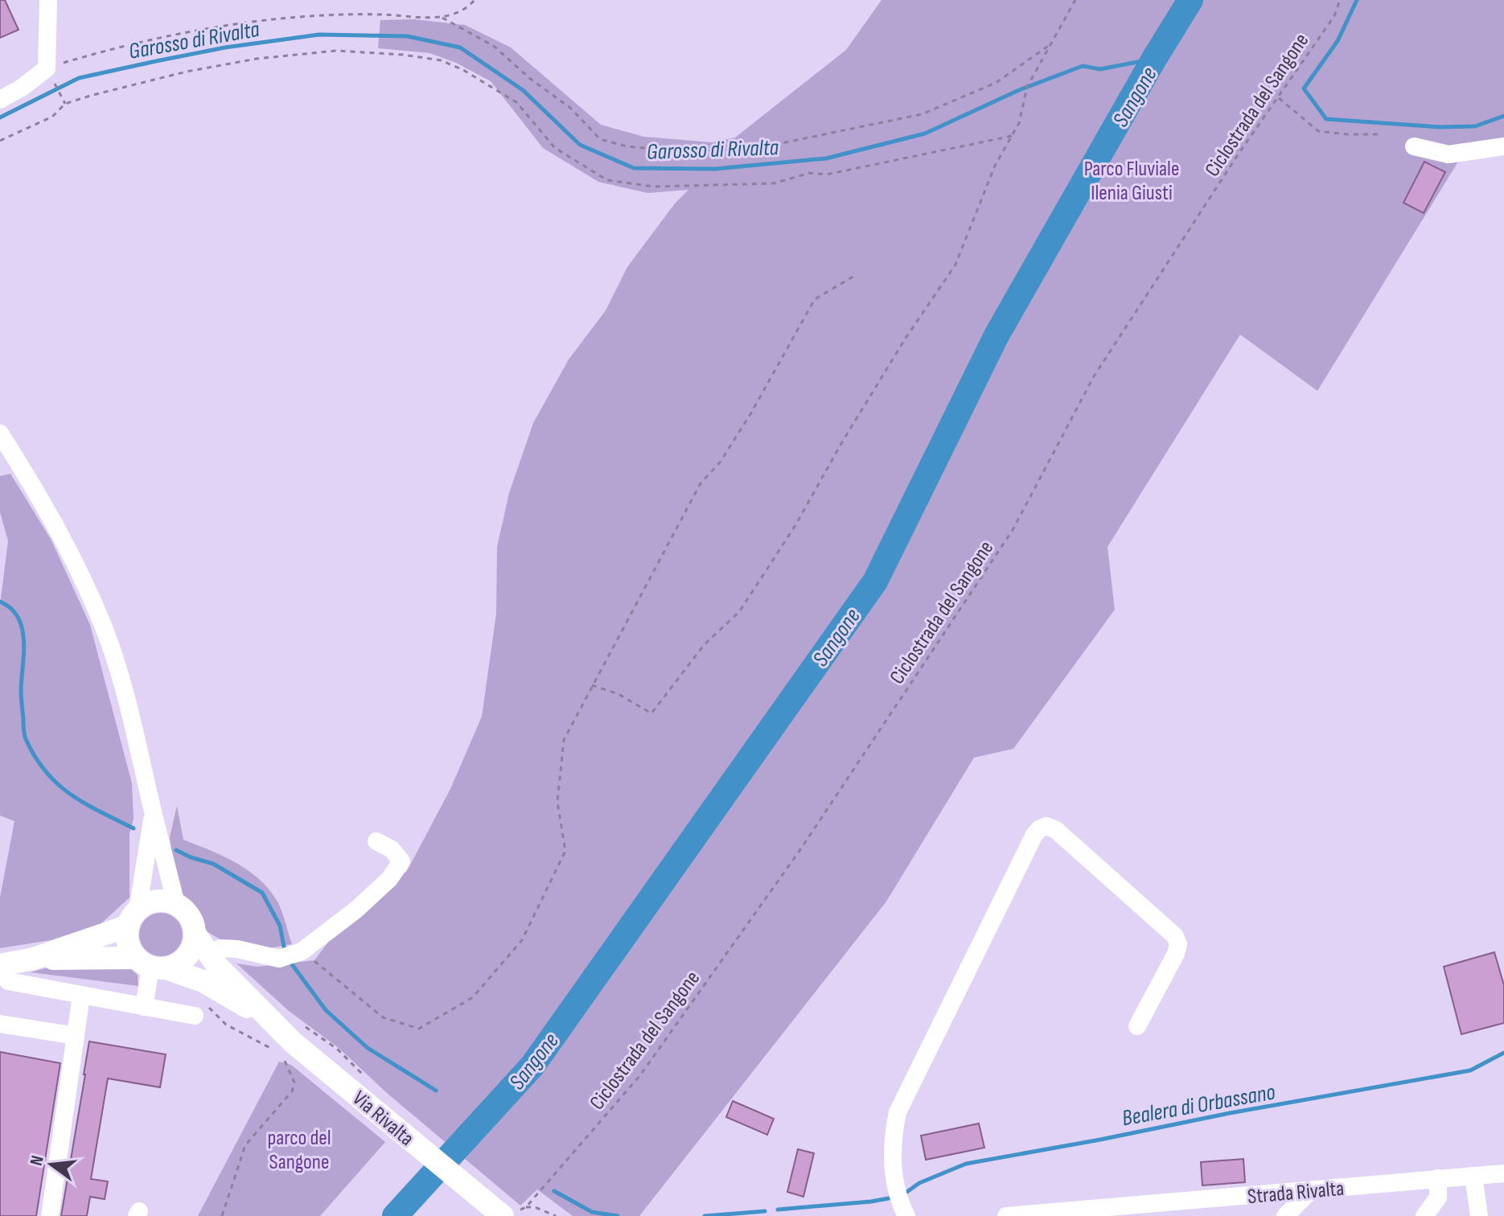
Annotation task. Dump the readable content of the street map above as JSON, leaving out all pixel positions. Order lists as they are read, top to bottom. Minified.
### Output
{"streets":{"main road":["Via Rivalta"],"street":["Strada Rivalta"],"path":["Ciclostrada del Sangone"]},"crossings":[["Ciclostrada del Sangone","Via Rivalta"]],"water":["Garosso di Rivalta","Sangone","Bealera di Orbassano"],"parks":["Parco Fluviale Ilenia Giusti","parco del Sangone"],"north":"left"}
